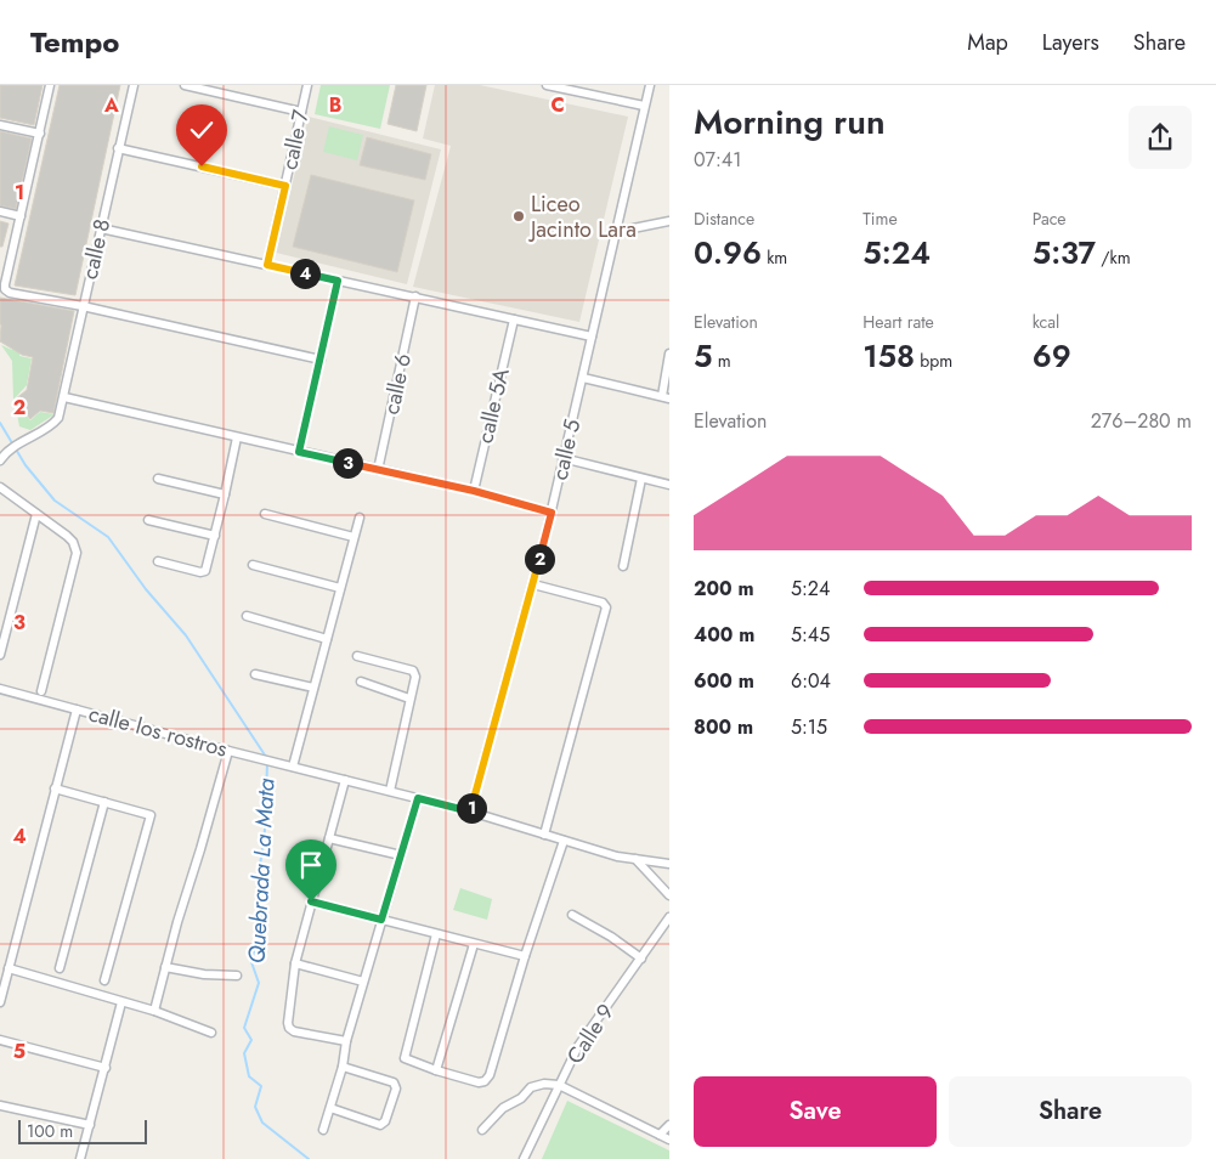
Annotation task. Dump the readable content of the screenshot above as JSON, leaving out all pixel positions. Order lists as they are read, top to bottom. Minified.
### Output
{"streets":{"street":["calle 7","calle 8","calle 6","calle 5A","calle 5","calle los rostros","Calle 9"]},"crossings":[["calle 5","calle los rostros"]],"water":["Quebrada La Mata"],"places":["Liceo Jacinto Lara"],"scale_bar":"100 m","page":{"header":"Tempo","nav":["Map","Layers","Share"],"heading":["Morning run","07:41"],"stats":[["Distance","0.96 km"],["Time","5:24"],["Pace","5:37 /km"],["Elevation","5 m"],["Heart rate","158 bpm"],["kcal","69"]],"pins":["4","3","2","1"],"chart":["Elevation","276–280 m"],"list":[{"name":"200 m","note":"5:24"},{"name":"400 m","note":"5:45"},{"name":"600 m","note":"6:04"},{"name":"800 m","note":"5:15"}],"buttons":["Save","Share"],"scale":"100 m"},"grid":{"columns":["A","B","C"],"rows":["1","2","3","4","5"]}}
